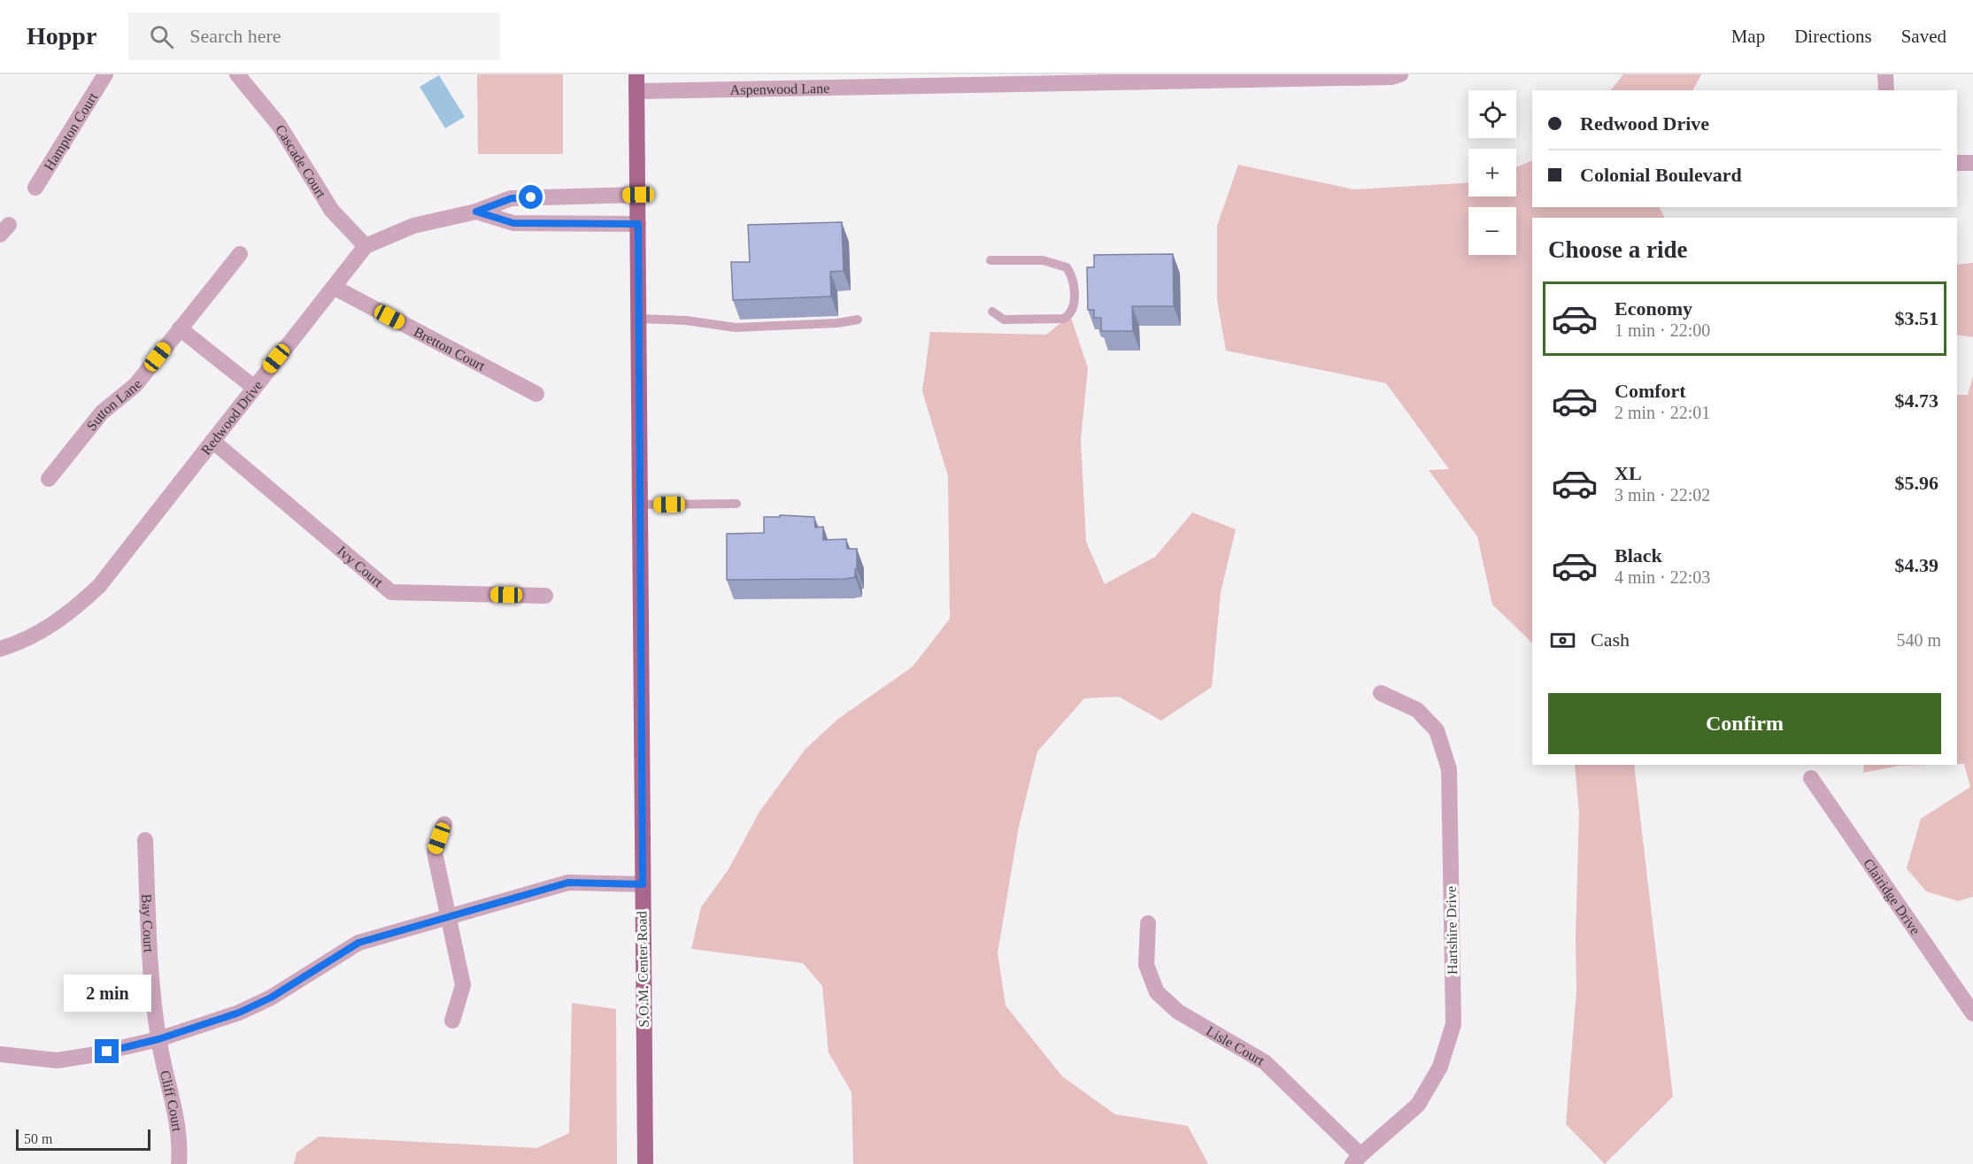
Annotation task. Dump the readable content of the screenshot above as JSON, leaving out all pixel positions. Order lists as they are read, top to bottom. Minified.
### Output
{"streets":{"main road":["S.O.M. Center Road"],"street":["Aspenwood Lane","Hampton Court","Cascade Court","Bretton Court","Sutton Lane","Redwood Drive","Ivy Court","Clairidge Drive","Bay Court","Hartshire Drive","Lisle Court","Cliff Court"]},"crossings":[["Aspenwood Lane","S.O.M. Center Road"],["Cascade Court","Redwood Drive"],["Bretton Court","Redwood Drive"],["Redwood Drive","Ivy Court"],["Bay Court","Cliff Court"],["Hartshire Drive","Lisle Court"]],"scale_bar":"50 m","page":{"header":"Hoppr","search":"Search here","nav":["Map","Directions","Saved"],"map_buttons":["+","−"],"banner":["Redwood Drive","Colonial Boulevard"],"heading":"Choose a ride","list":[{"name":"Economy","note":"1 min · 22:00","value":"$3.51"},{"name":"Comfort","note":"2 min · 22:01","value":"$4.73"},{"name":"XL","note":"3 min · 22:02","value":"$5.96"},{"name":"Black","note":"4 min · 22:03","value":"$4.39"}],"pay":["Cash","540 m"],"buttons":"Confirm","bubble":"2 min","scale":"50 m"}}
